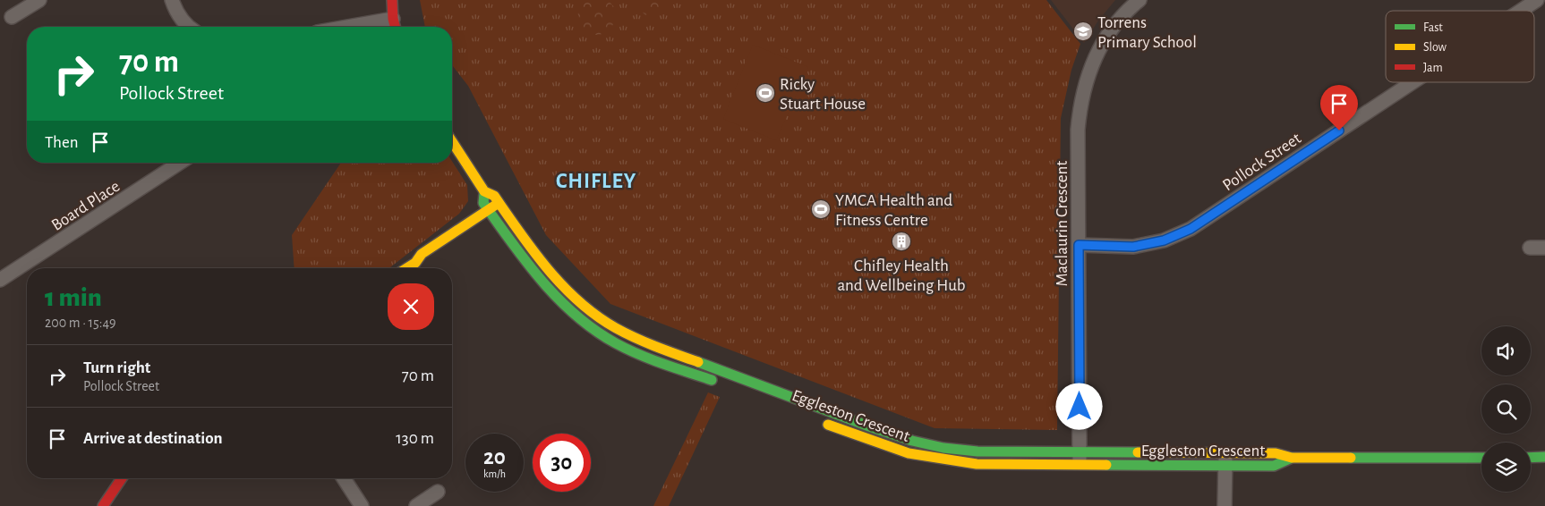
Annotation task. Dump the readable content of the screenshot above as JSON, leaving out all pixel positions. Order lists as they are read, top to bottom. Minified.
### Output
{"streets":{"street":["Pollock Street","Board Place","Maclaurin Crescent","Eggleston Crescent"]},"crossings":[["Pollock Street","Maclaurin Crescent"],["Maclaurin Crescent","Eggleston Crescent"]],"districts":["CHIFLEY"],"places":{"school or university":["Torrens Primary School"],"sports":["Ricky Stuart House","YMCA Health and Fitness Centre"],"building":["Chifley Health and Wellbeing Hub"]},"legend":["Fast","Slow","Jam"],"page":{"turn":["70 m","Pollock Street"],"then":"Then","heading":["1 min","200 m · 15:49"],"list":[{"name":"Turn right","note":"Pollock Street","value":"70 m"},{"name":"Arrive at destination","value":"130 m"}],"speed":"20 km/h","limit":"30"}}
